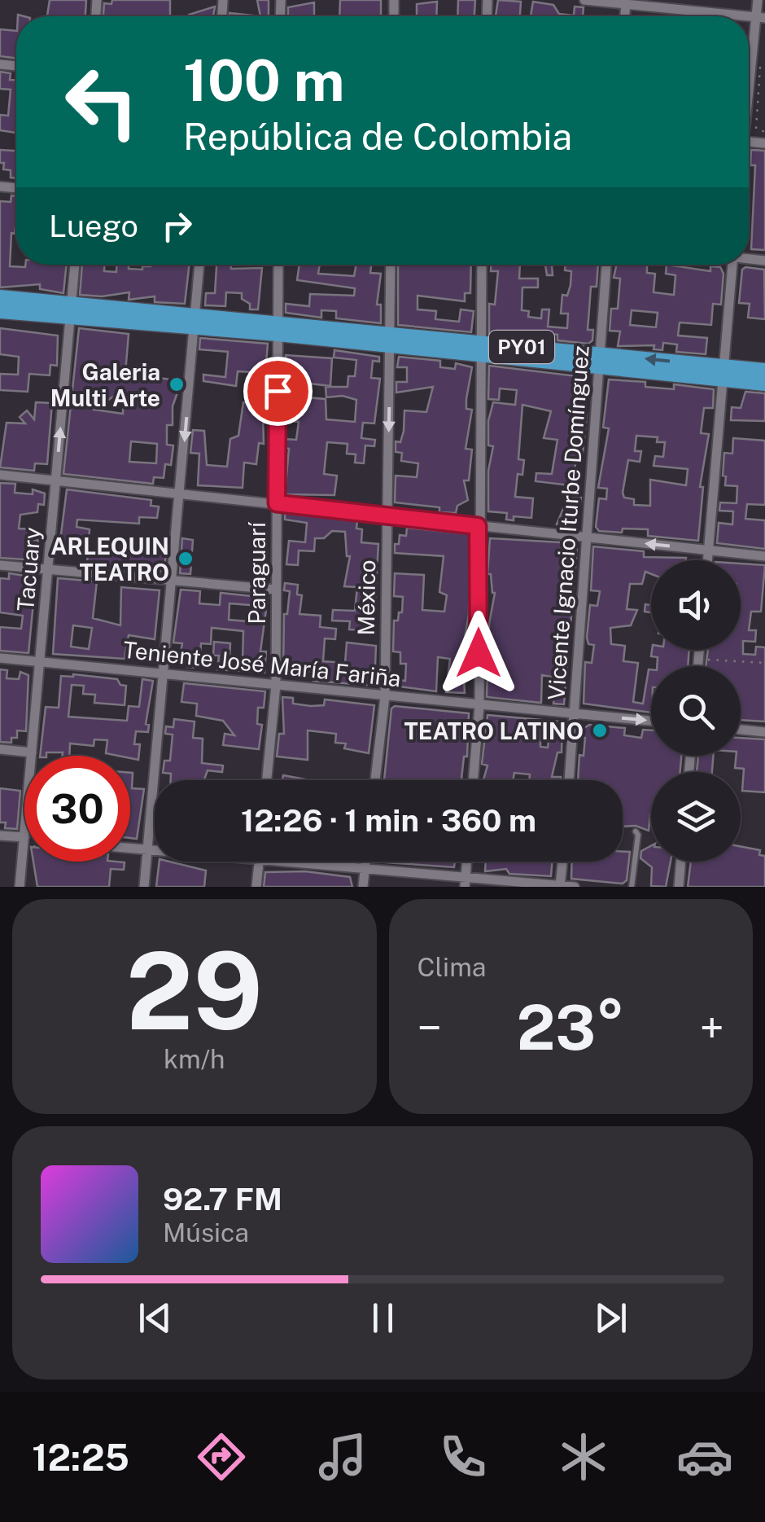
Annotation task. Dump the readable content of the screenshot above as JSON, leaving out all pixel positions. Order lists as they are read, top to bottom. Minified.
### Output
{"streets":{"main road":["PY01"],"street":["Vicente Ignacio Iturbe Domínguez","Tacuary","Paraguarí","México","Teniente José María Fariña"]},"crossings":[["PY01","Vicente Ignacio Iturbe Domínguez"],["PY01","Tacuary"],["PY01","Paraguarí"],["PY01","México"],["Vicente Ignacio Iturbe Domínguez","Teniente José María Fariña"],["Tacuary","Teniente José María Fariña"],["Paraguarí","Teniente José María Fariña"],["México","Teniente José María Fariña"]],"places":["Galeria Multi Arte","ARLEQUIN TEATRO","TEATRO LATINO"],"page":{"turn":["100 m","República de Colombia"],"then":"Luego","limit":"30","trip":"12:26 · 1 min · 360 m","tile":[["29","km/h"],"Clima"],"heat":["−","23°","+"],"song":["92.7 FM","Música"],"tabs":"12:25"}}
